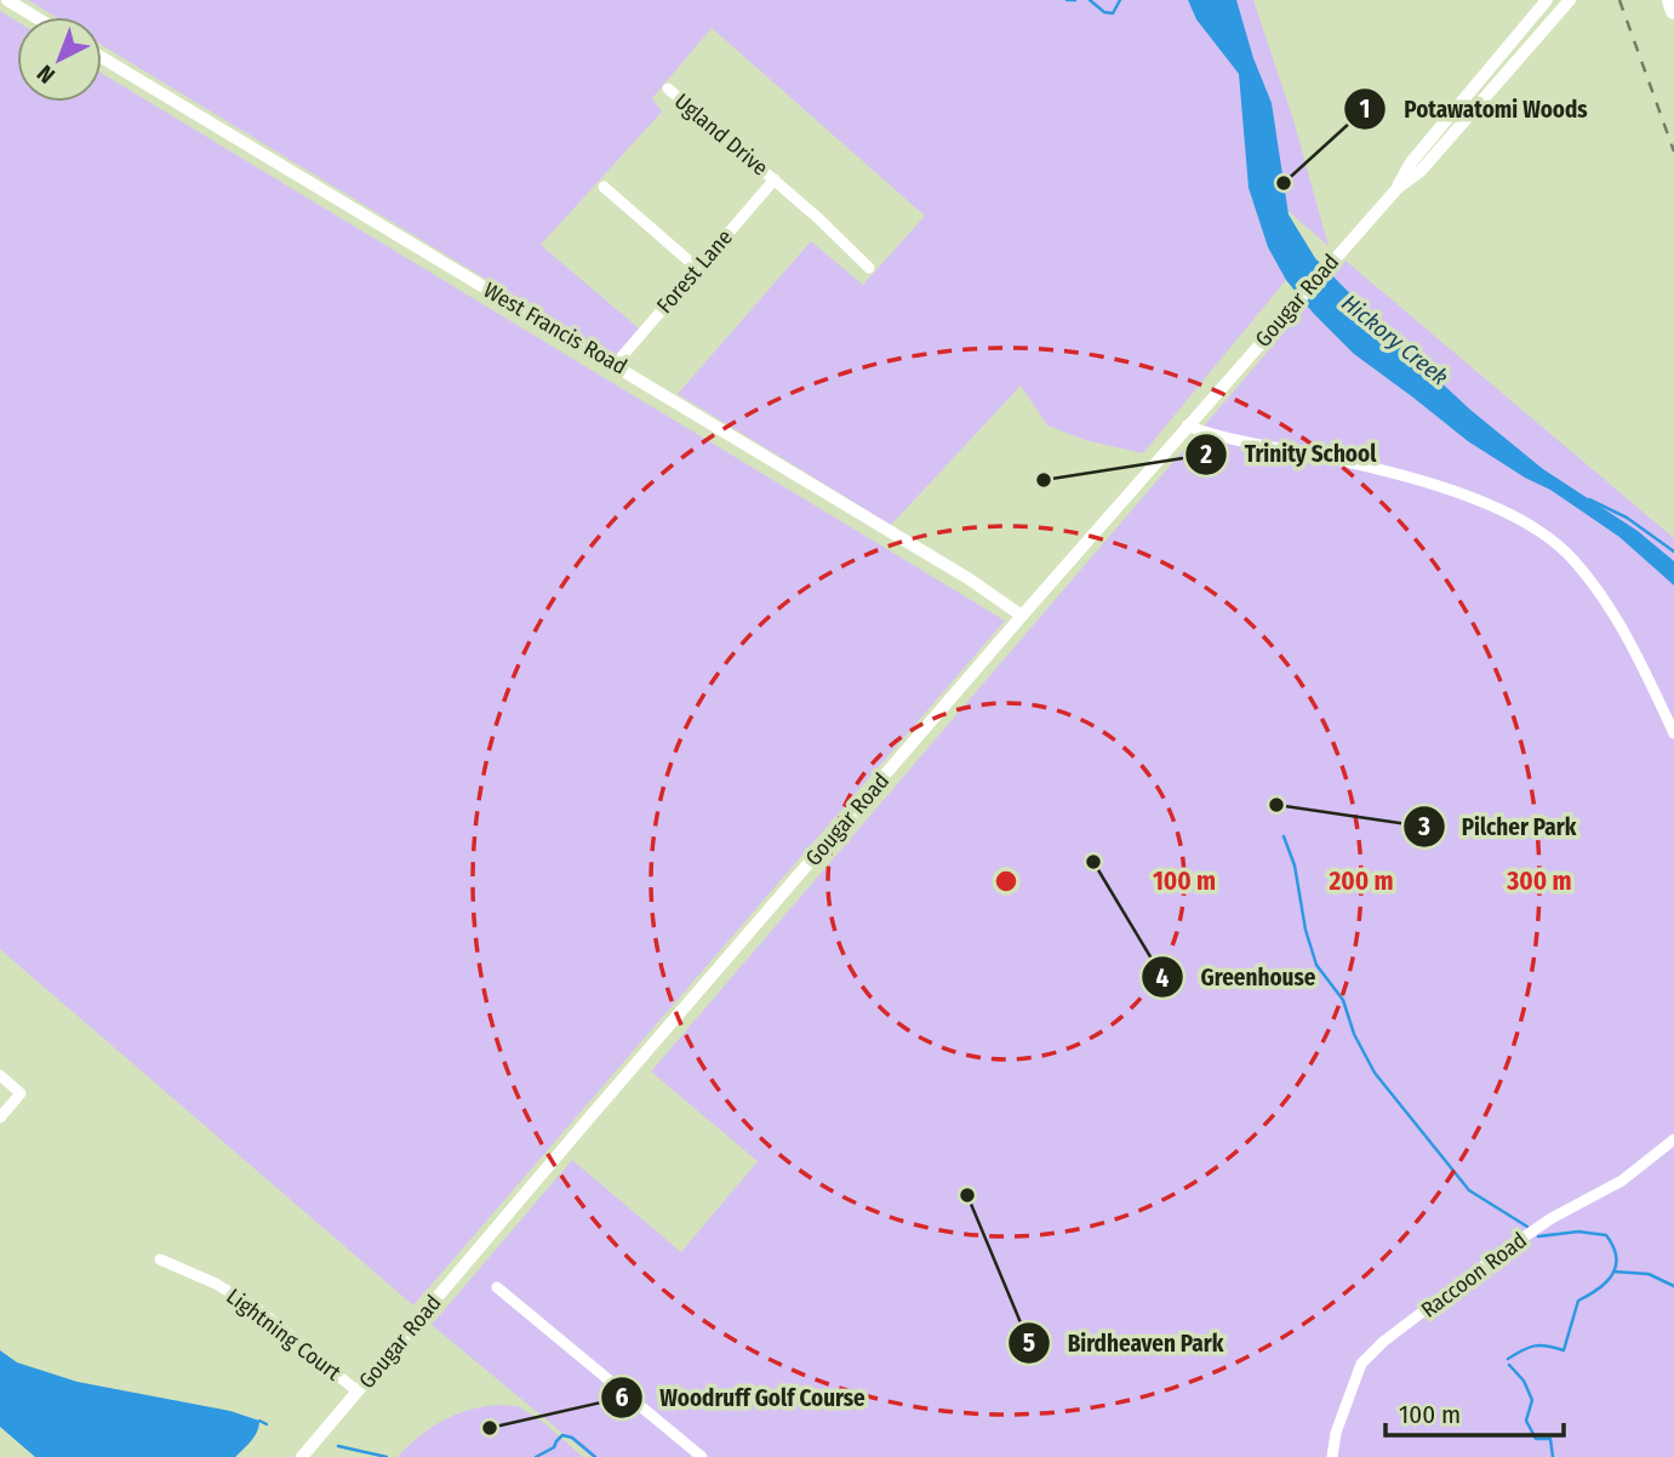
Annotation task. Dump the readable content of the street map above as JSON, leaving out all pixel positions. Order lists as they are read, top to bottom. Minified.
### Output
{"streets":{"street":["Ugland Drive","Forest Lane","Gougar Road","West Francis Road","Raccoon Road","Lightning Court"]},"crossings":[["Ugland Drive","Forest Lane"],["Forest Lane","West Francis Road"],["Gougar Road","West Francis Road"],["Gougar Road","Lightning Court"]],"water":["Hickory Creek"],"places":["Potawatomi Woods","Trinity School","Pilcher Park","Greenhouse","Birdheaven Park","Woodruff Golf Course"],"scale_bar":"100 m","north":"bottom left","rings":["100 m","200 m","300 m"]}
